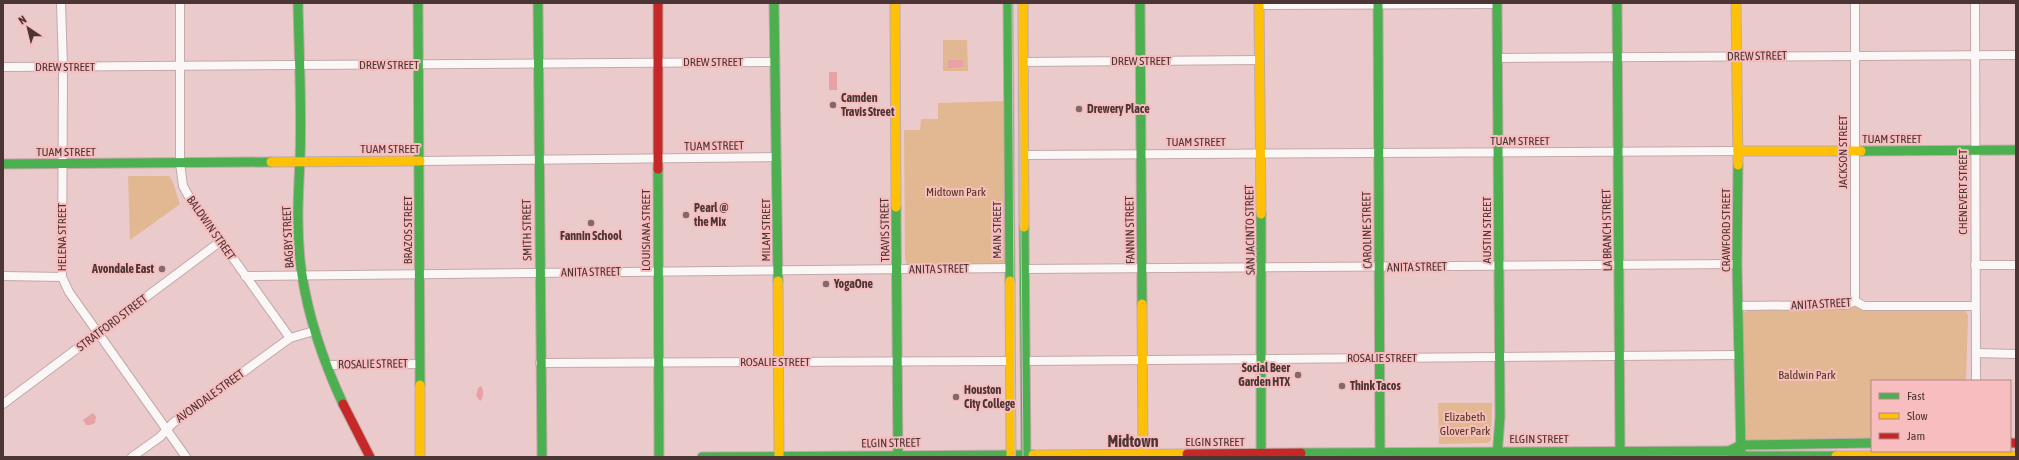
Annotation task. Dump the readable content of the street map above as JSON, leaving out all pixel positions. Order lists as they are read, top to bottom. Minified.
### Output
{"streets":{"main road":["TUAM STREET","BRAZOS STREET","SMITH STREET","LOUISIANA STREET","MILAM STREET","TRAVIS STREET","MAIN STREET","FANNIN STREET","SAN JACINTO STREET","CAROLINE STREET","AUSTIN STREET","LA BRANCH STREET","CRAWFORD STREET","BAGBY STREET","ELGIN STREET"],"street":["DREW STREET","JACKSON STREET","CHENEVERT STREET","BALDWIN STREET","HELENA STREET","ANITA STREET","STRATFORD STREET","ROSALIE STREET","AVONDALE STREET"]},"crossings":[["DREW STREET","JACKSON STREET"],["DREW STREET","CHENEVERT STREET"],["DREW STREET","BALDWIN STREET"],["DREW STREET","BRAZOS STREET"],["DREW STREET","SMITH STREET"],["DREW STREET","LOUISIANA STREET"],["DREW STREET","MILAM STREET"],["DREW STREET","FANNIN STREET"],["DREW STREET","SAN JACINTO STREET"],["DREW STREET","AUSTIN STREET"],["DREW STREET","LA BRANCH STREET"],["DREW STREET","CRAWFORD STREET"],["DREW STREET","HELENA STREET"],["DREW STREET","BAGBY STREET"],["TUAM STREET","JACKSON STREET"],["TUAM STREET","CHENEVERT STREET"],["TUAM STREET","BALDWIN STREET"],["TUAM STREET","BRAZOS STREET"],["TUAM STREET","SMITH STREET"],["TUAM STREET","LOUISIANA STREET"],["TUAM STREET","MILAM STREET"],["TUAM STREET","FANNIN STREET"],["TUAM STREET","SAN JACINTO STREET"],["TUAM STREET","CAROLINE STREET"],["TUAM STREET","AUSTIN STREET"],["TUAM STREET","LA BRANCH STREET"],["TUAM STREET","CRAWFORD STREET"],["TUAM STREET","HELENA STREET"],["TUAM STREET","BAGBY STREET"],["JACKSON STREET","ANITA STREET"],["CHENEVERT STREET","ANITA STREET"],["BALDWIN STREET","ANITA STREET"],["BALDWIN STREET","STRATFORD STREET"],["BALDWIN STREET","AVONDALE STREET"],["BRAZOS STREET","ANITA STREET"],["BRAZOS STREET","ROSALIE STREET"],["SMITH STREET","ANITA STREET"],["SMITH STREET","ROSALIE STREET"],["LOUISIANA STREET","ANITA STREET"],["LOUISIANA STREET","ROSALIE STREET"],["MILAM STREET","ANITA STREET"],["MILAM STREET","ROSALIE STREET"],["MILAM STREET","ELGIN STREET"],["TRAVIS STREET","ANITA STREET"],["TRAVIS STREET","ROSALIE STREET"],["TRAVIS STREET","ELGIN STREET"],["MAIN STREET","ANITA STREET"],["MAIN STREET","ROSALIE STREET"],["MAIN STREET","ELGIN STREET"],["FANNIN STREET","ANITA STREET"],["FANNIN STREET","ROSALIE STREET"],["FANNIN STREET","ELGIN STREET"],["SAN JACINTO STREET","ANITA STREET"],["SAN JACINTO STREET","ROSALIE STREET"],["SAN JACINTO STREET","ELGIN STREET"],["CAROLINE STREET","ANITA STREET"],["CAROLINE STREET","ROSALIE STREET"],["CAROLINE STREET","ELGIN STREET"],["AUSTIN STREET","ANITA STREET"],["AUSTIN STREET","ROSALIE STREET"],["AUSTIN STREET","ELGIN STREET"],["LA BRANCH STREET","ANITA STREET"],["LA BRANCH STREET","ROSALIE STREET"],["LA BRANCH STREET","ELGIN STREET"],["CRAWFORD STREET","ANITA STREET"],["CRAWFORD STREET","ROSALIE STREET"],["CRAWFORD STREET","ELGIN STREET"],["HELENA STREET","STRATFORD STREET"],["HELENA STREET","AVONDALE STREET"],["BAGBY STREET","ANITA STREET"],["BAGBY STREET","ROSALIE STREET"]],"districts":["Midtown"],"parks":["Midtown Park","Baldwin Park","Elizabeth Glover Park"],"places":["Camden Travis Street","Drewery Place","Pearl @ the Mix","Fannin School","Avondale East","YogaOne","Social Beer Garden HTX","Think Tacos","Houston City College"],"legend":["Fast","Slow","Jam"],"north":"top left"}
